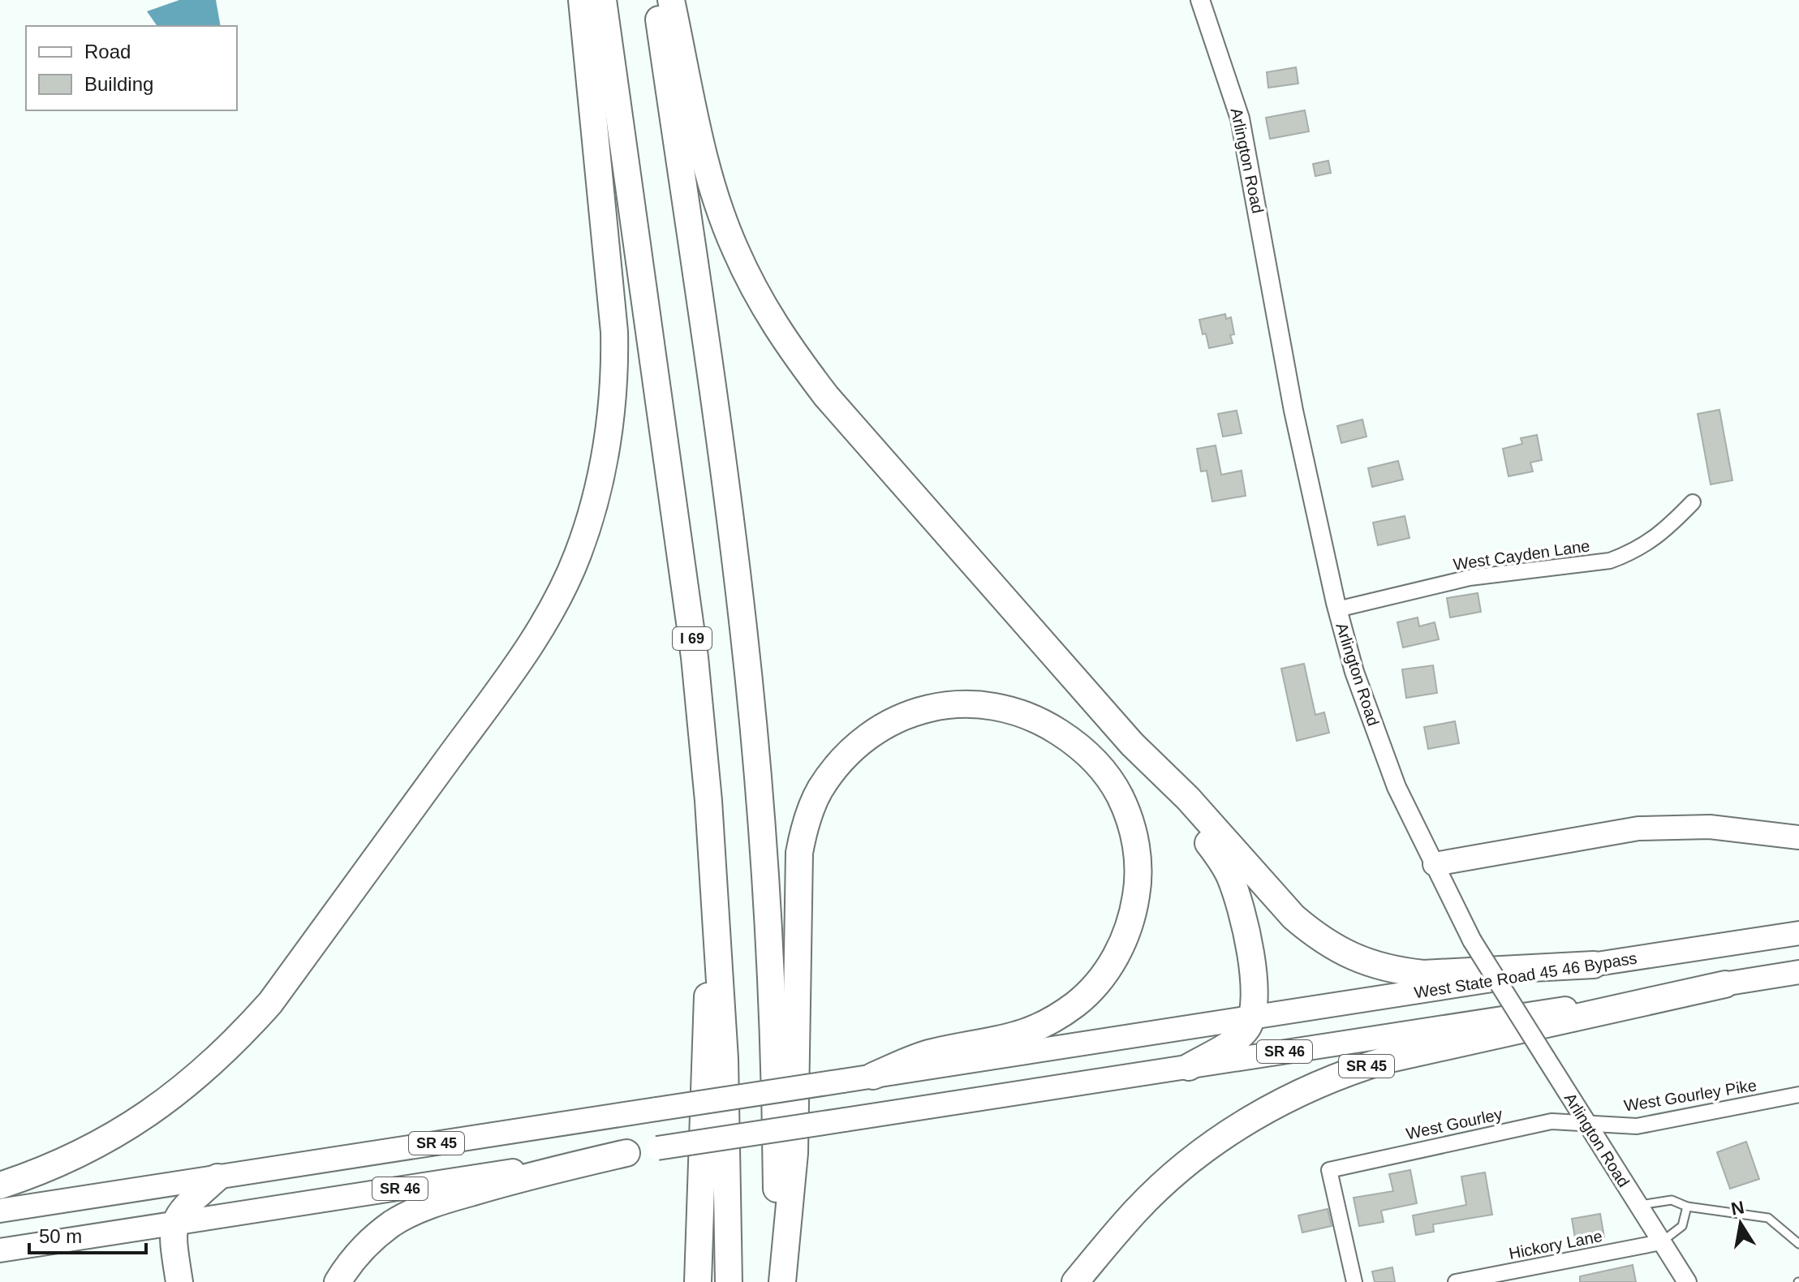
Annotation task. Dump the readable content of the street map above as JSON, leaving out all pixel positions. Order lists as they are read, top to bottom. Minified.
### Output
{"streets":{"highway":["I 69","West State Road 45 46 Bypass","SR 46","SR 45"],"street":["Arlington Road","West Cayden Lane","West Gourley Pike","West Gourley","Hickory Lane"]},"crossings":[["Arlington Road","West Cayden Lane"],["Arlington Road","West Gourley Pike"],["Arlington Road","West Gourley"],["Arlington Road","Hickory Lane"],["West State Road 45 46 Bypass","SR 45"],["SR 46","SR 45"],["West Gourley Pike","West Gourley"]],"legend":["Road","Building"],"scale_bar":"50 m","north":"top"}
